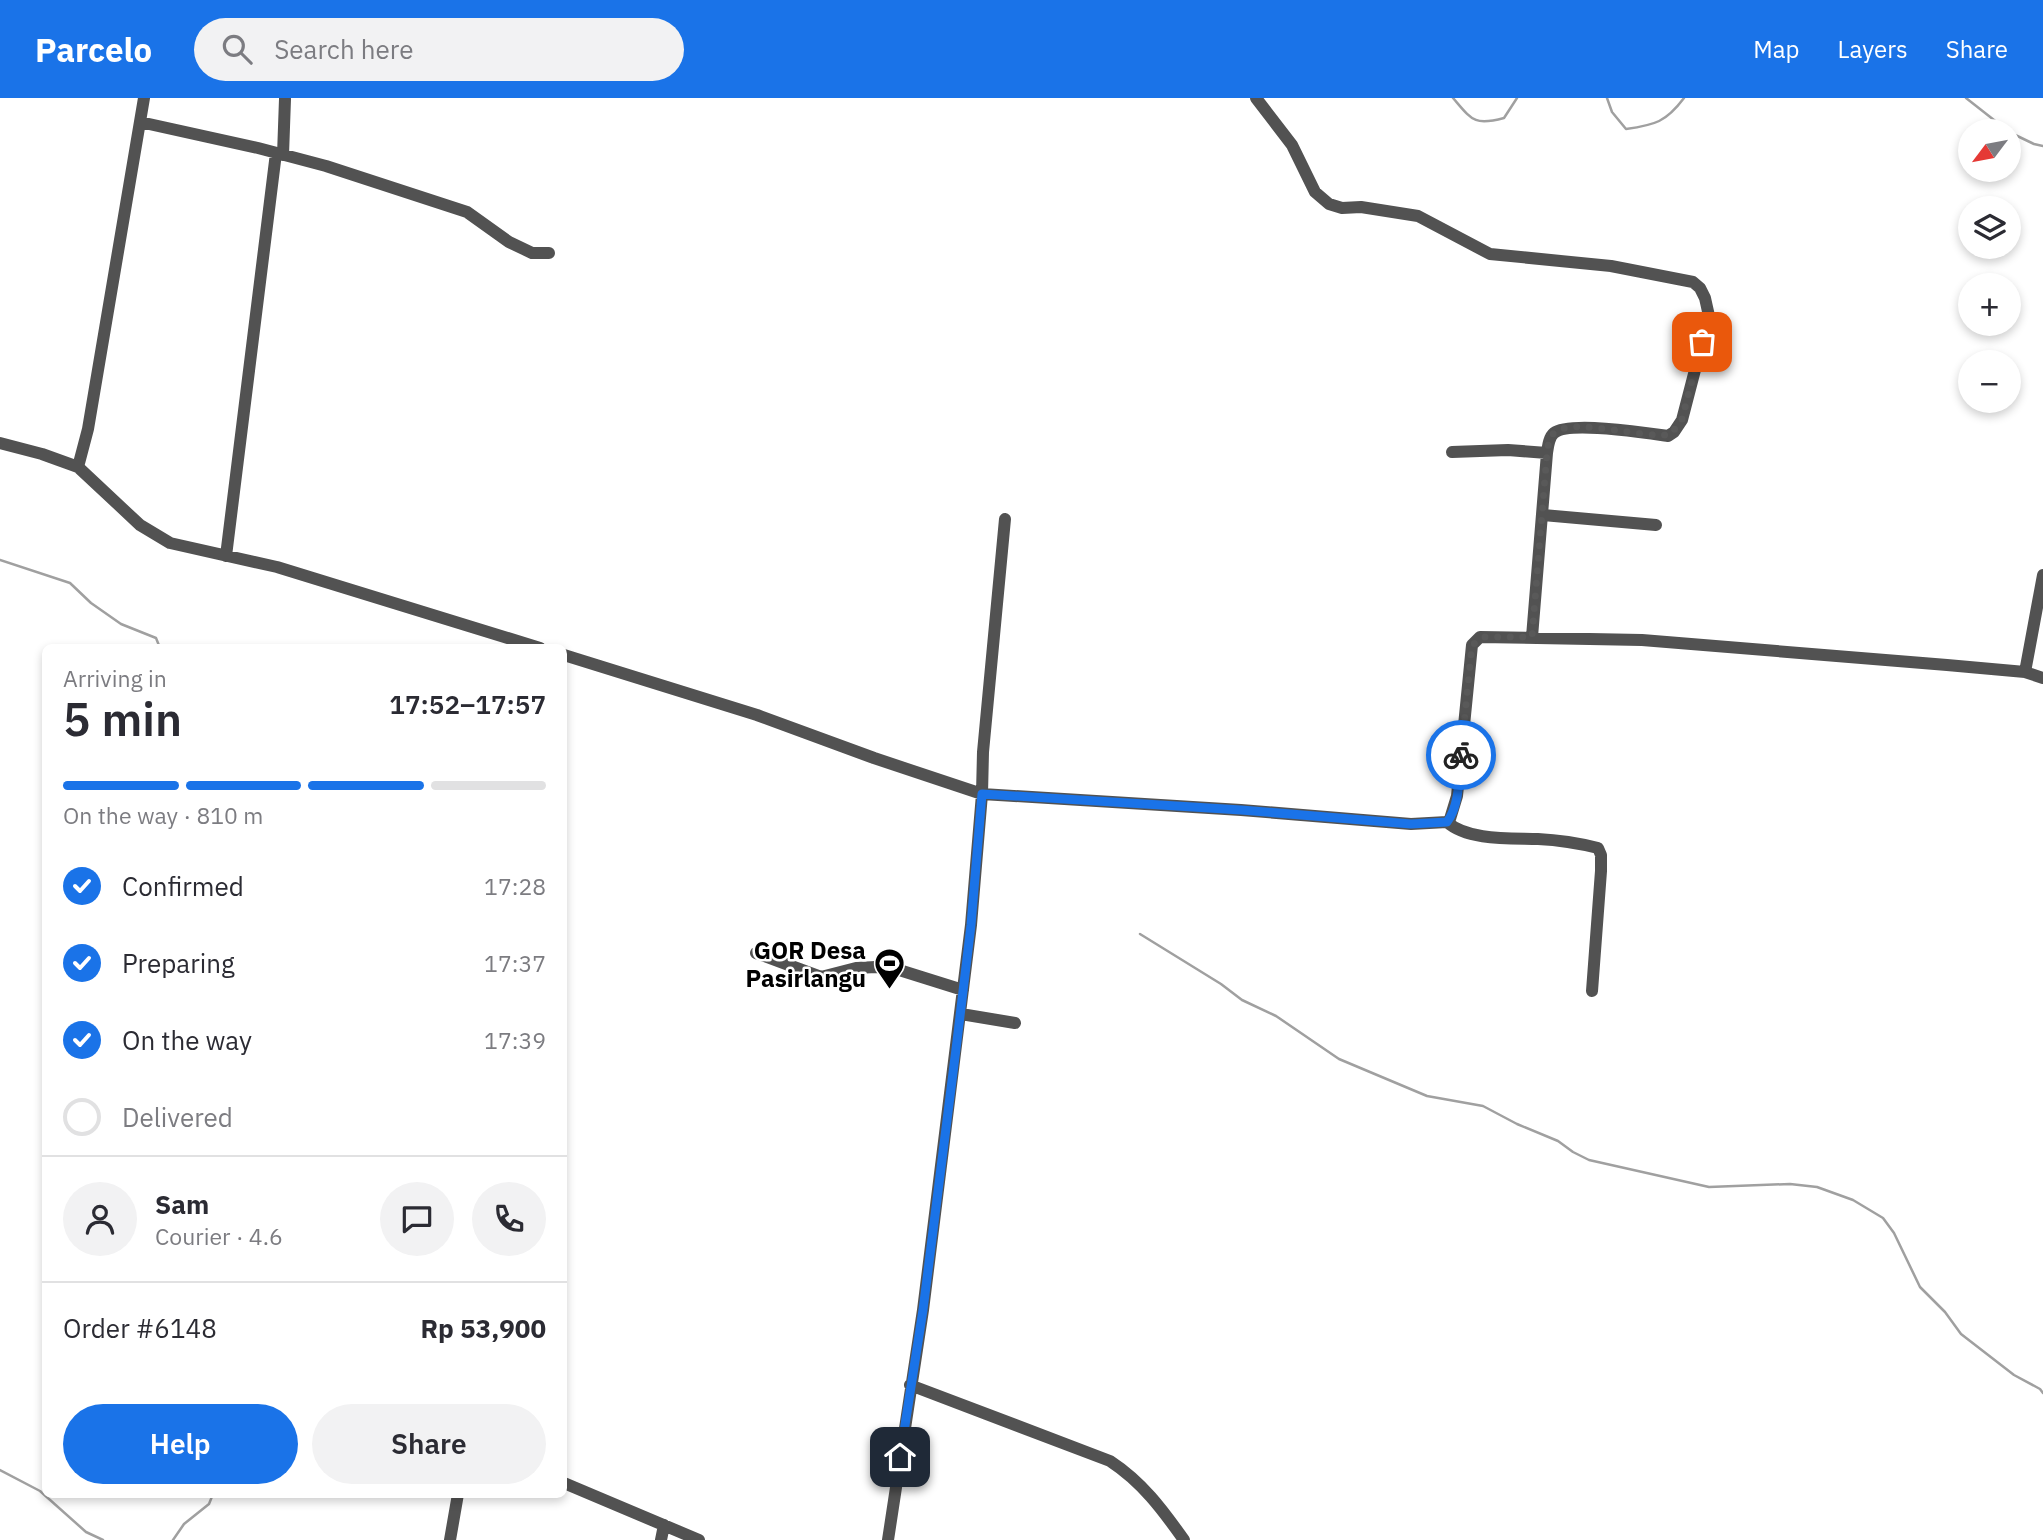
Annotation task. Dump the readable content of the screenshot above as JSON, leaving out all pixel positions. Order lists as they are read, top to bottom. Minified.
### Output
{"places":{"sports":["GOR Desa Pasirlangu"]},"north":"bottom left","page":{"header":"Parcelo","search":"Search here","nav":["Map","Layers","Share"],"map_buttons":["+","−"],"heading":["5 min","Arriving in","17:52–17:57"],"panel":["Sam","Courier · 4.6","Order #6148","Rp 53,900"],"bar":"On the way · 810 m","list":[["Confirmed","17:28"],["Preparing","17:37"],["On the way","17:39"],"Delivered"],"buttons":["Help","Share"]}}
